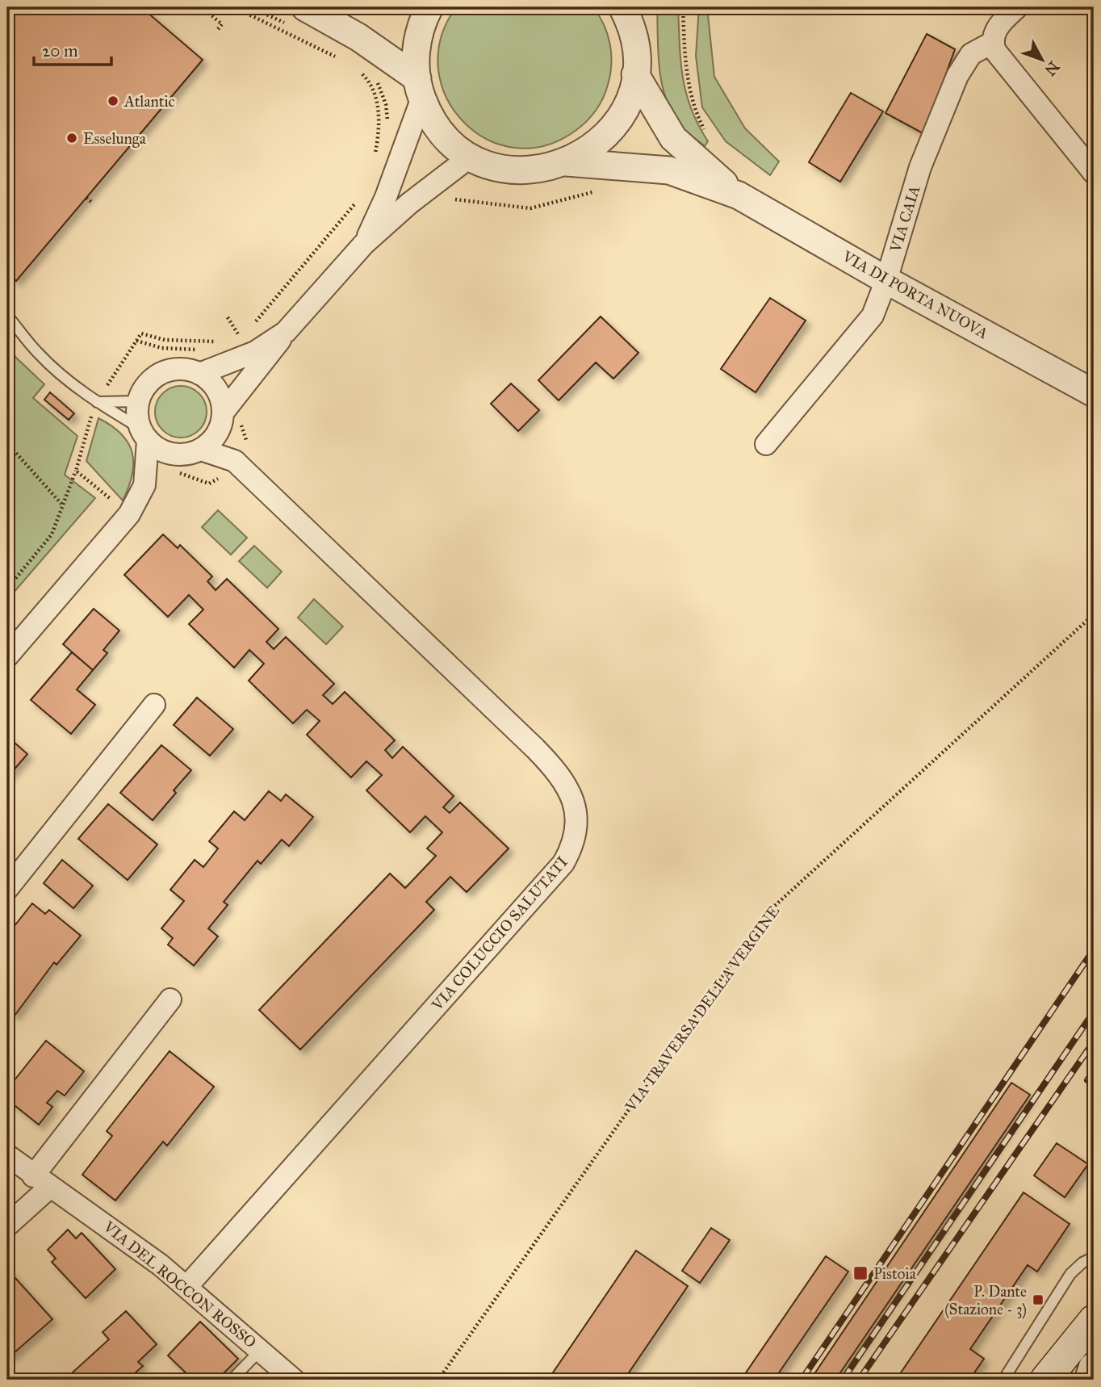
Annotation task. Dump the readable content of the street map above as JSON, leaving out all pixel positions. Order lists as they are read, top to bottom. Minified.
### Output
{"streets":{"street":["VIA CAIA","VIA DI PORTA NUOVA","VIA COLUCCIO SALUTATI","VIA DEL ROCCON ROSSO"],"path":["VIA TRAVERSA DELLA VERGINE"]},"crossings":[["VIA CAIA","VIA DI PORTA NUOVA"],["VIA COLUCCIO SALUTATI","VIA DEL ROCCON ROSSO"]],"places":{"other":["Atlantic","Esselunga"],"transit":["Pistoia","P. Dante (Stazione - 3)"]},"scale_bar":"20 m","north":"bottom right"}
